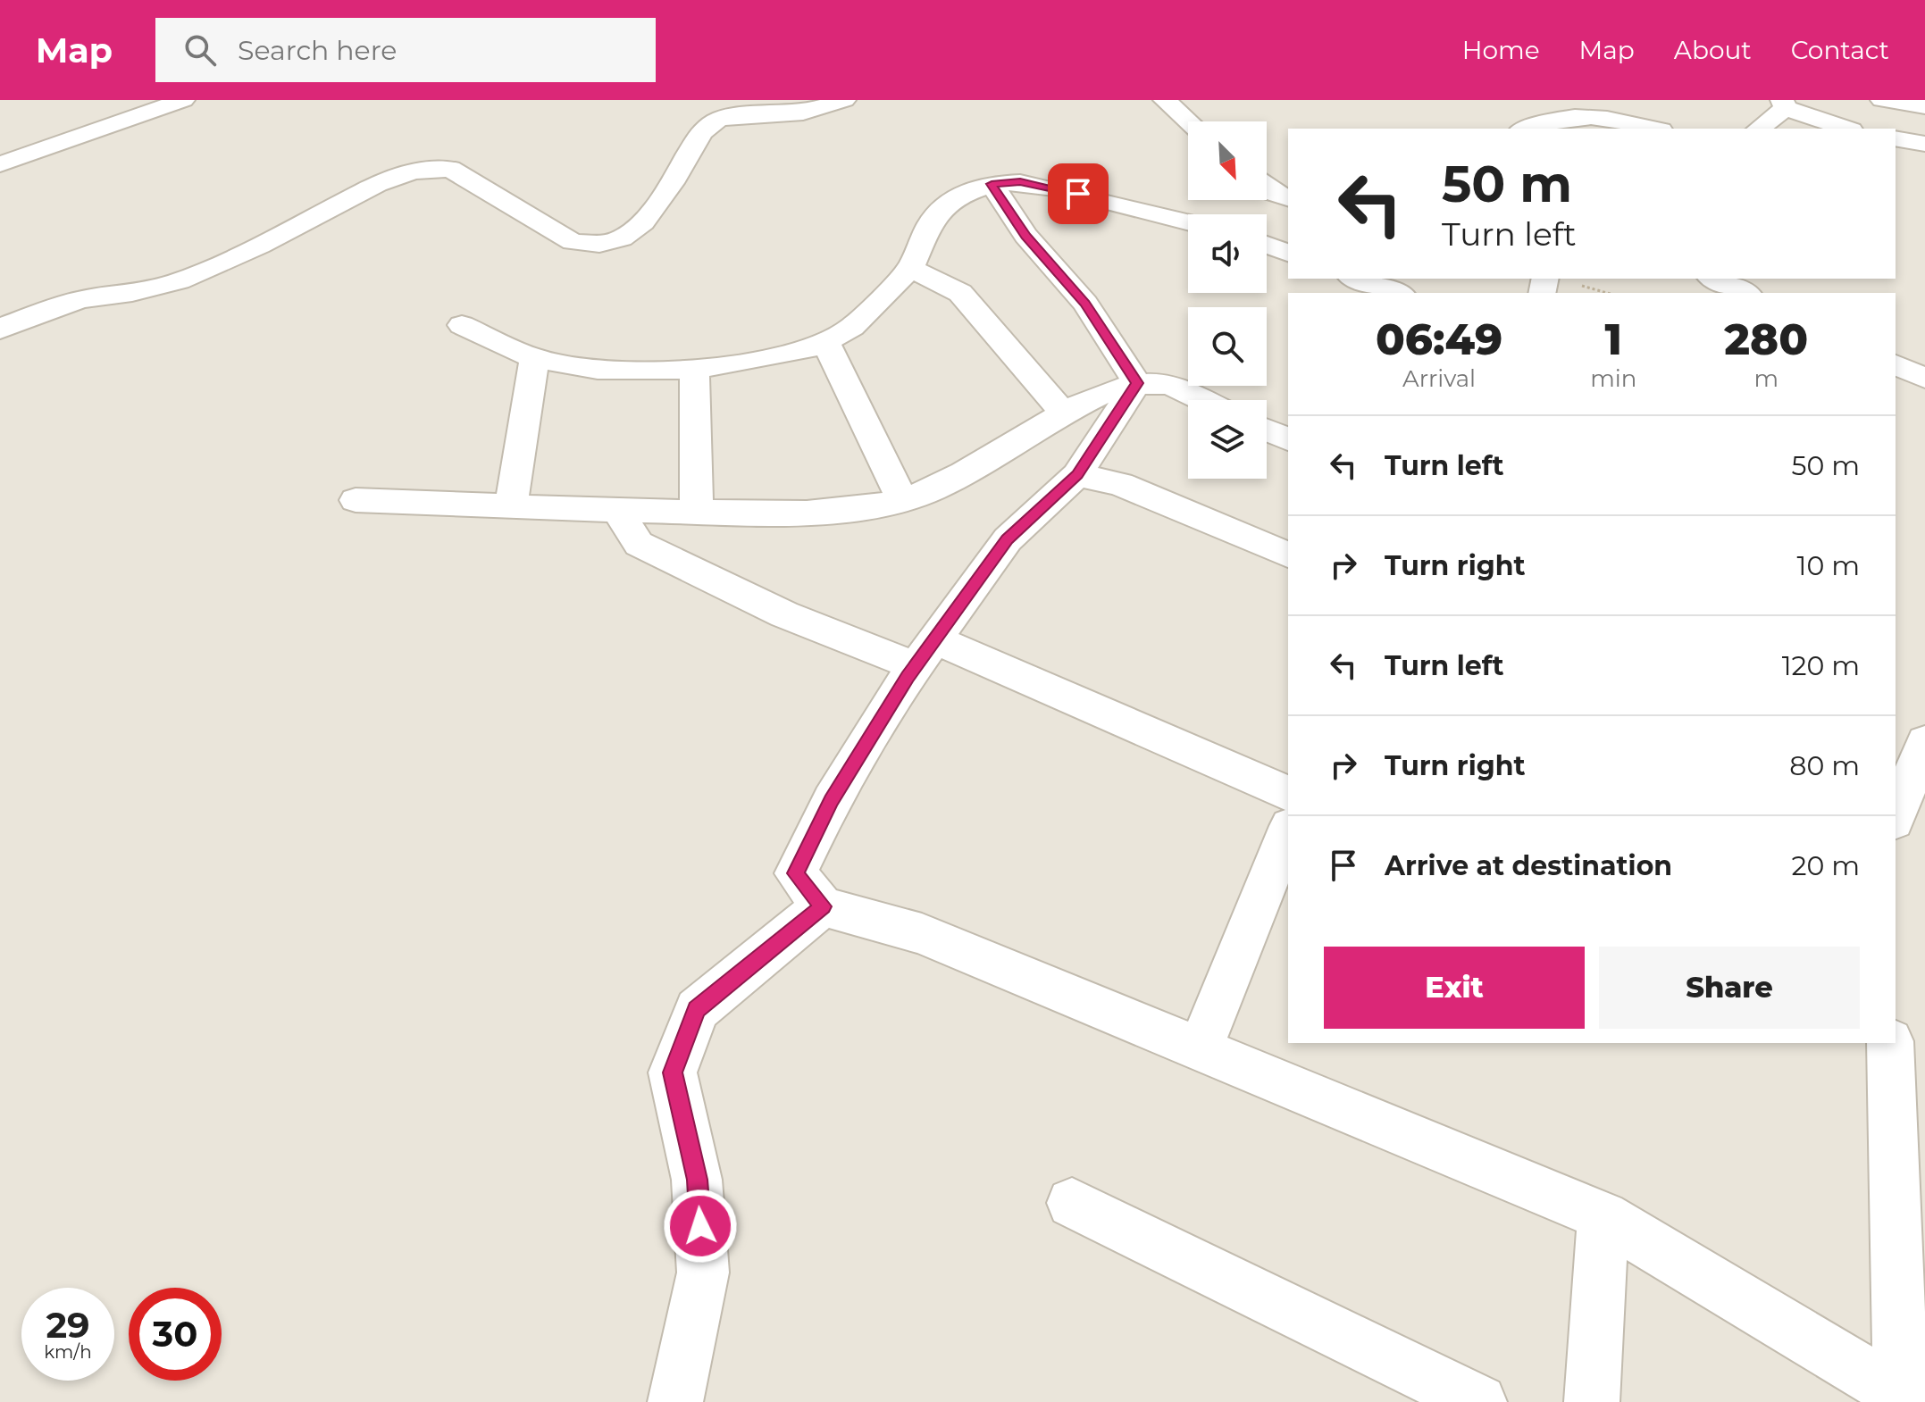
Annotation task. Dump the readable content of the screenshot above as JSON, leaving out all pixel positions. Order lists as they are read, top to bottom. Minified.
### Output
{"north":"bottom right","page":{"header":"Map","search":"Search here","nav":["Home","Map","About","Contact"],"turn":["50 m","Turn left"],"eta":["06:49","Arrival","1","min","280","m"],"list":[{"name":"Turn left","value":"50 m"},{"name":"Turn right","value":"10 m"},{"name":"Turn left","value":"120 m"},{"name":"Turn right","value":"80 m"},{"name":"Arrive at destination","value":"20 m"}],"buttons":["Exit","Share"],"speed":"29 km/h","limit":"30"}}
